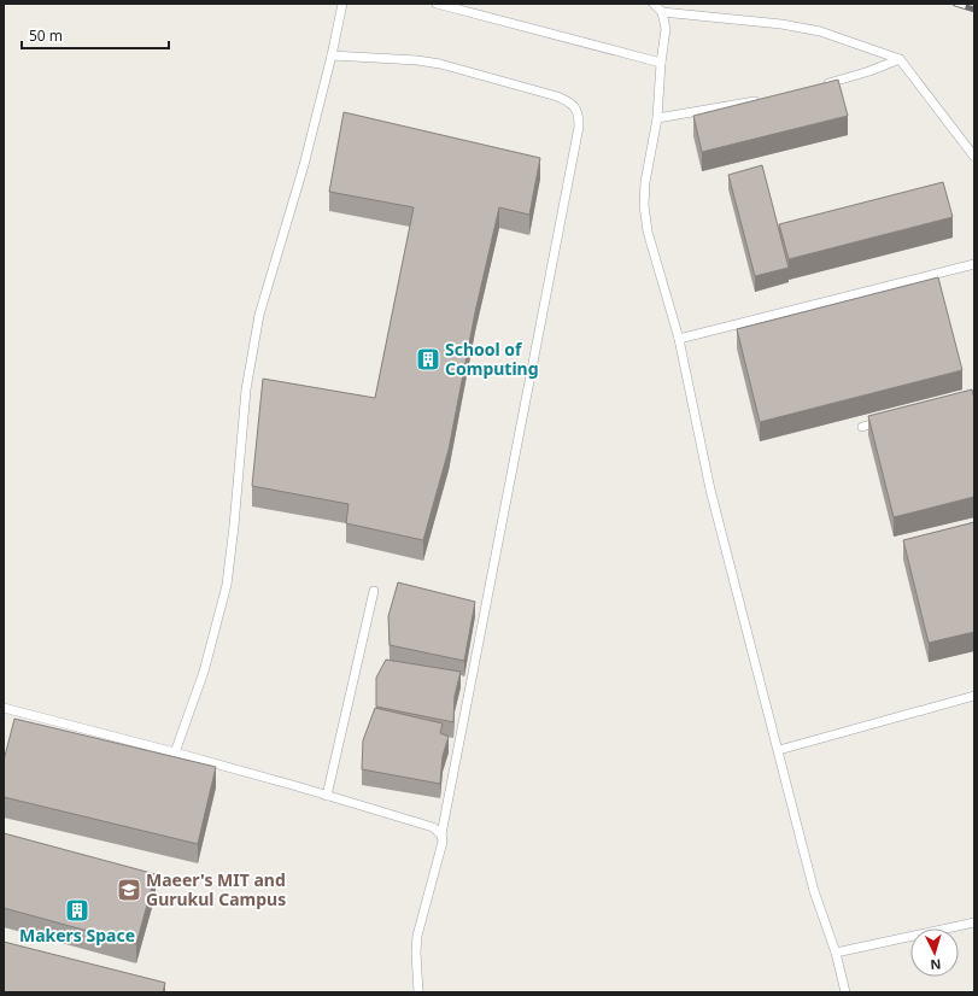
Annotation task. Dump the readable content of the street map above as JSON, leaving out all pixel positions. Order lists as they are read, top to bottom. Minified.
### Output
{"places":{"building":["School of Computing","Makers Space"],"school or university":["Maeer's MIT and Gurukul Campus"]},"scale_bar":"50 m","north":"bottom"}
